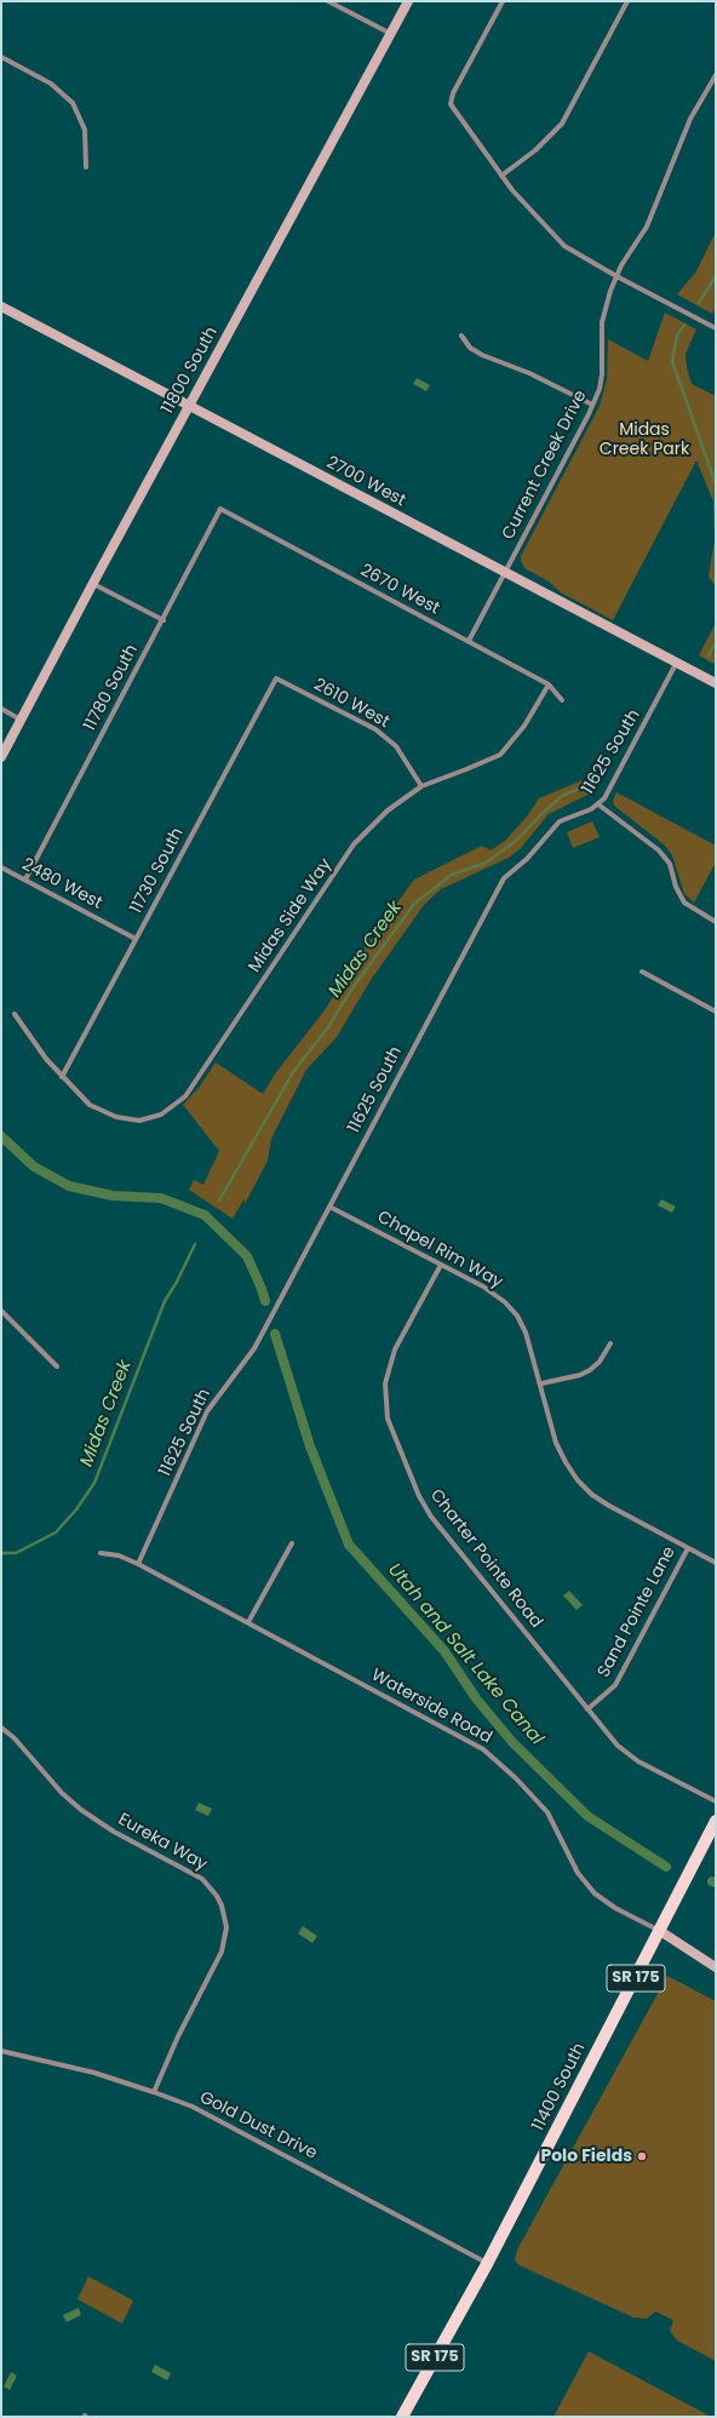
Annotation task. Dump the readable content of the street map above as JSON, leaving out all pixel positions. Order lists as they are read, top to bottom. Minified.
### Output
{"streets":{"main road":["11800 South","2700 West","SR 175","11400 South"],"street":["Current Creek Drive","2670 West","11780 South","2610 West","11625 South","11730 South","2480 West","Midas Side Way","Chapel Rim Way","Charter Pointe Road","Sand Pointe Lane","Waterside Road","Eureka Way","Gold Dust Drive"]},"crossings":[["11800 South","2700 West"],["Current Creek Drive","2700 West"],["Current Creek Drive","2670 West"],["2700 West","11625 South"],["2670 West","11780 South"],["2670 West","Midas Side Way"],["11780 South","2480 West"],["2610 West","11730 South"],["2610 West","Midas Side Way"],["11625 South","Chapel Rim Way"],["11625 South","Waterside Road"],["11730 South","2480 West"],["11730 South","Midas Side Way"],["Chapel Rim Way","Charter Pointe Road"],["Chapel Rim Way","Sand Pointe Lane"],["Charter Pointe Road","Sand Pointe Lane"],["Waterside Road","11400 South"],["Eureka Way","Gold Dust Drive"],["11400 South","Gold Dust Drive"]],"water":["Midas Creek","Utah and Salt Lake Canal"],"parks":["Midas Creek Park"],"places":["Polo Fields"]}
